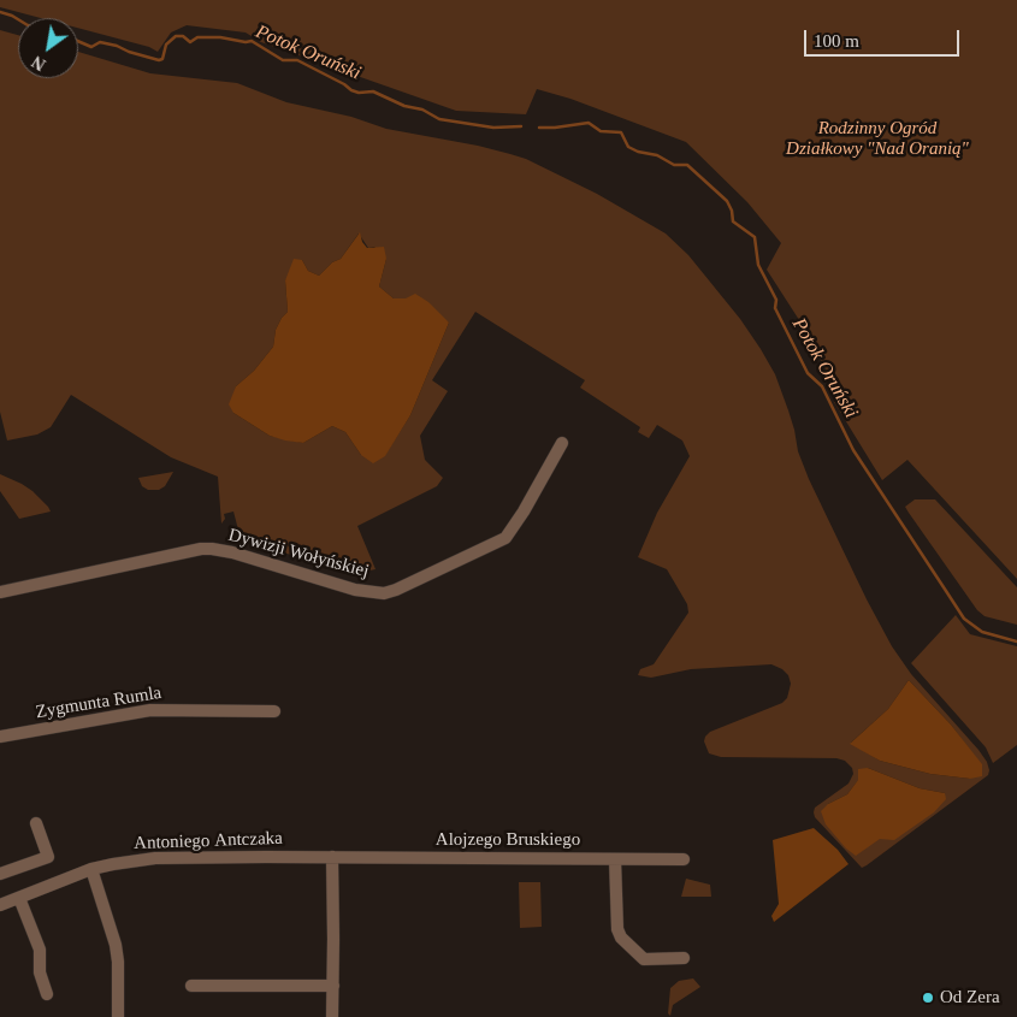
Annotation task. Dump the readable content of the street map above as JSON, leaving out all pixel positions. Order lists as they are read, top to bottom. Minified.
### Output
{"streets":{"street":["Dywizji Wołyńskiej","Zygmunta Rumla","Alojzego Bruskiego","Antoniego Antczaka"]},"crossings":[["Alojzego Bruskiego","Antoniego Antczaka"]],"water":["Potok Oruński"],"parks":["Rodzinny Ogród Działkowy \"Nad Oranią\""],"places":["Od Zera"],"scale_bar":"100 m","north":"bottom left"}
